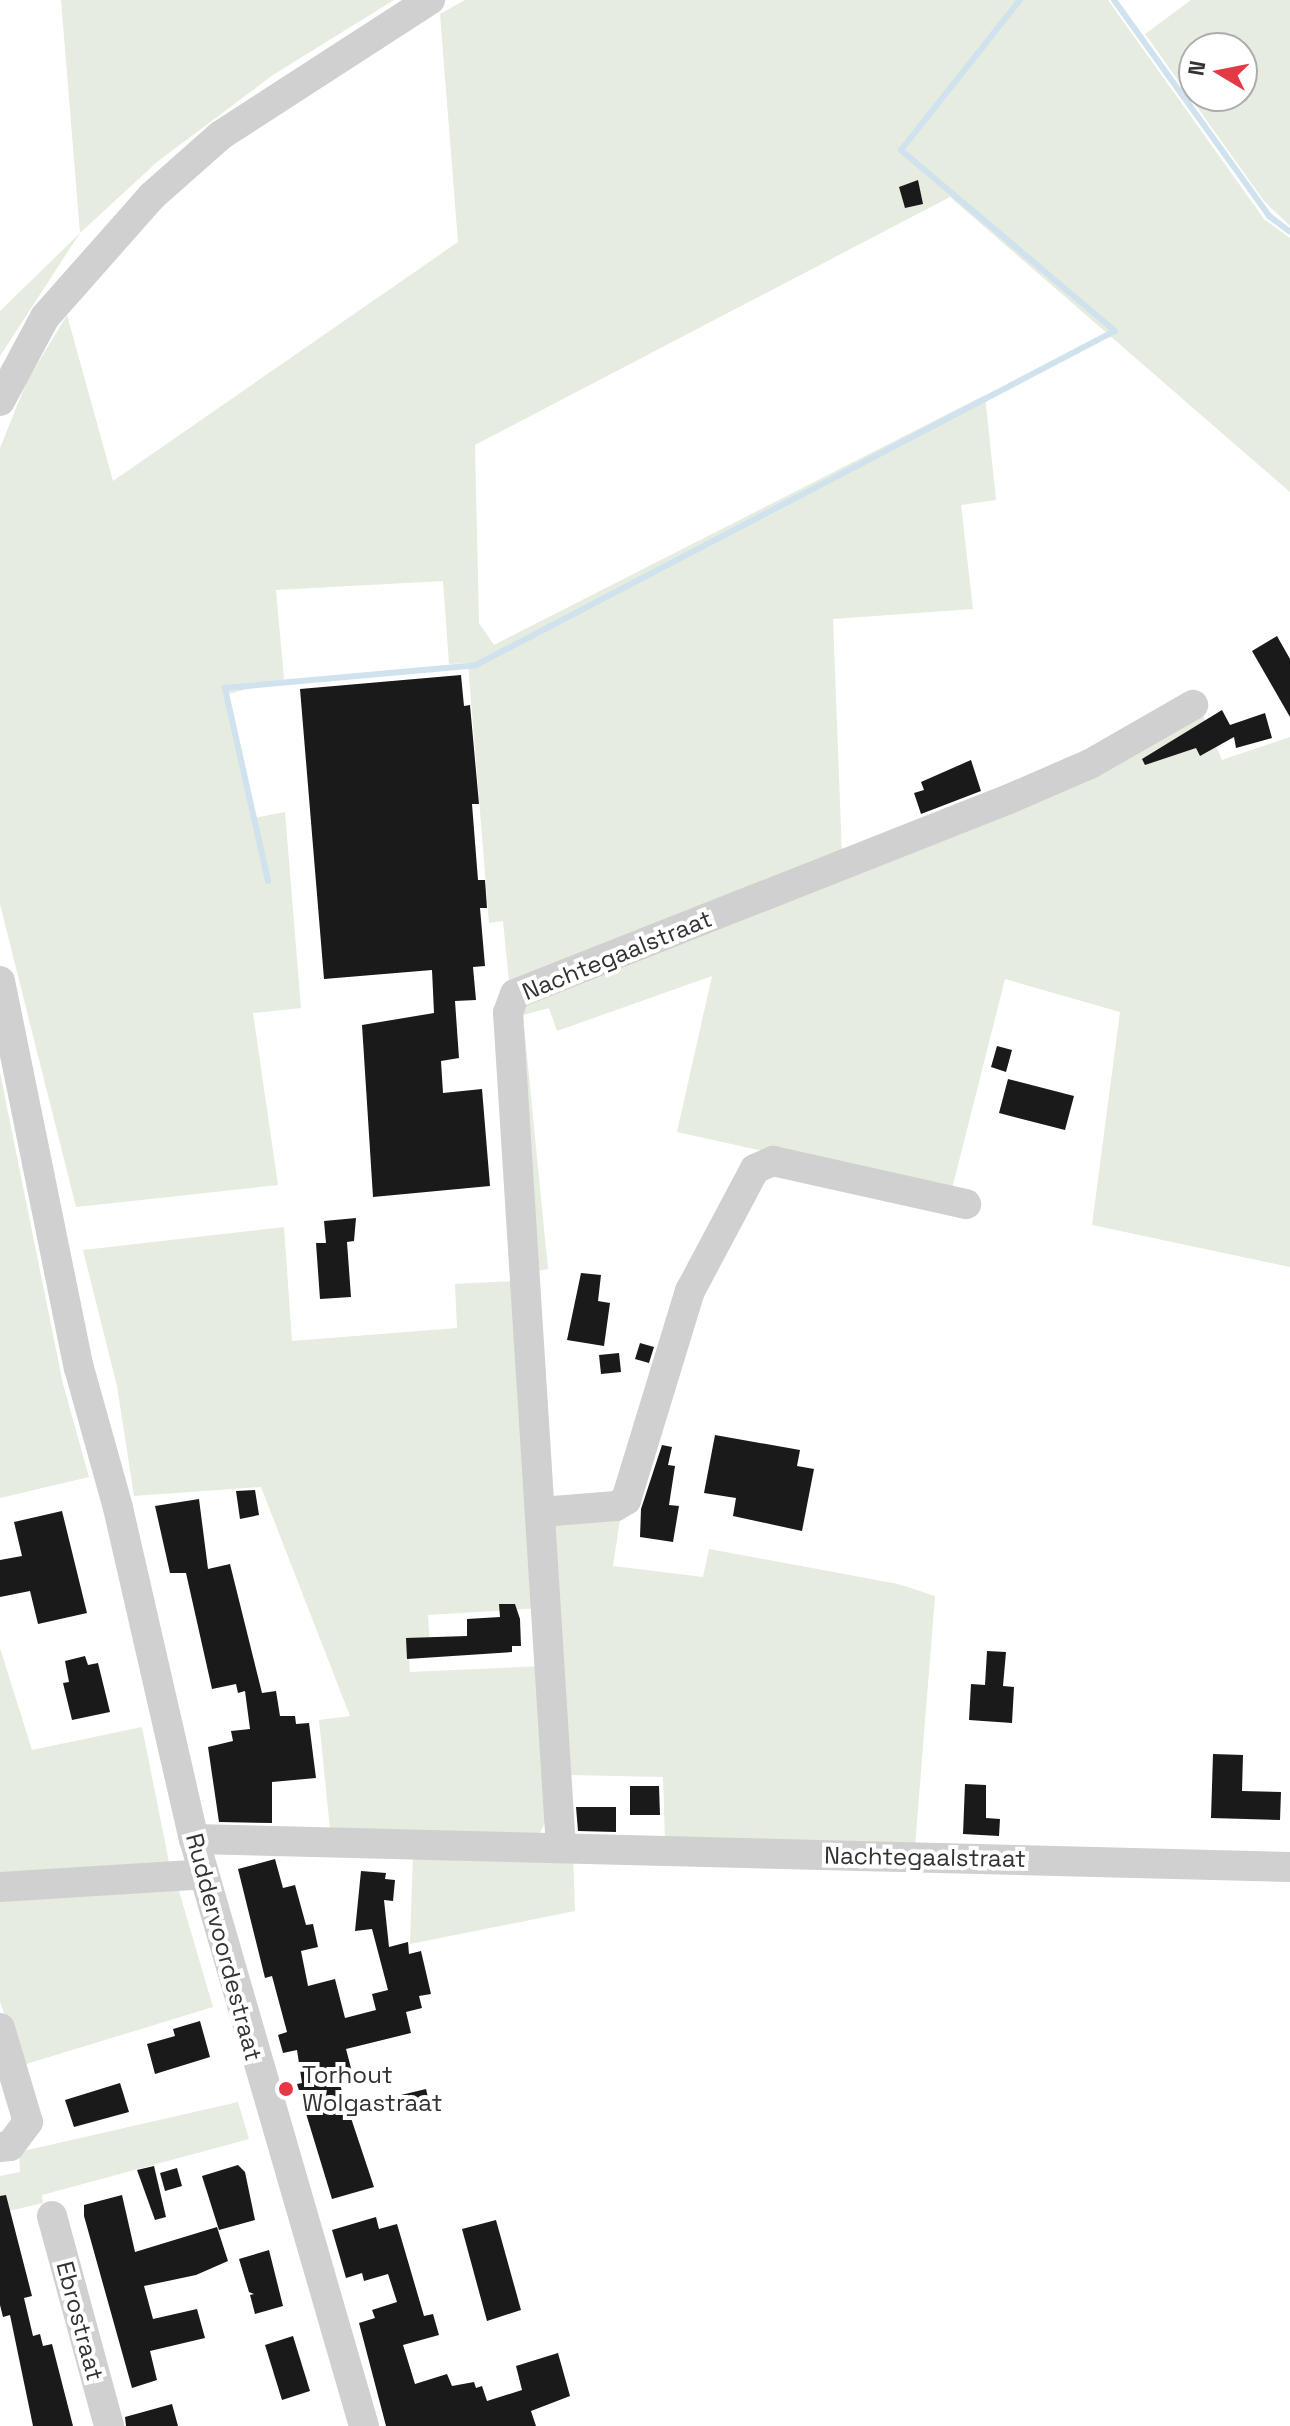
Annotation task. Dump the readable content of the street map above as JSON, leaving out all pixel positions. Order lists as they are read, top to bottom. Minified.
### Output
{"streets":{"street":["Nachtegaalstraat","Ruddervoordestraat","Ebrostraat"]},"crossings":[["Nachtegaalstraat","Ruddervoordestraat"]],"places":["Torhout Wolgastraat"],"north":"left"}
